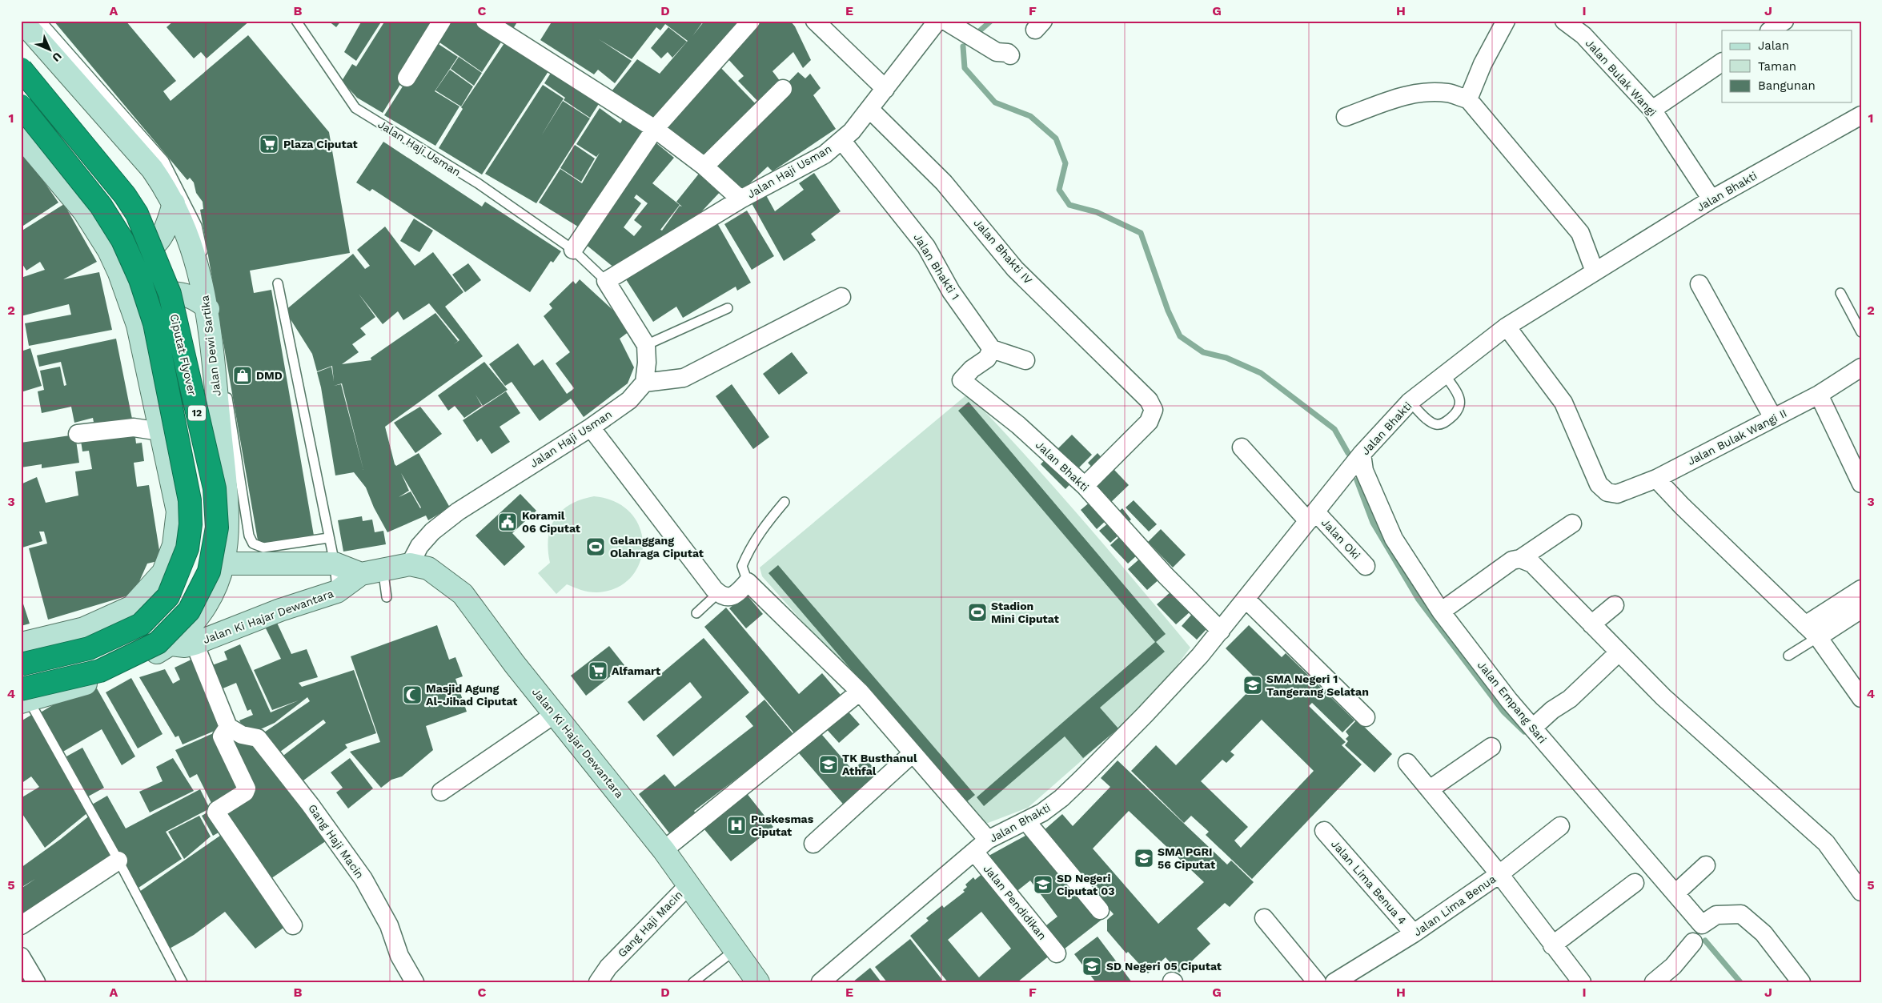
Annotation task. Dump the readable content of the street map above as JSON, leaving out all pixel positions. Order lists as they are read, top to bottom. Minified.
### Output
{"streets":{"highway":["Ciputat Flyover","12"],"main road":["Jalan Dewi Sartika","Jalan Ki Hajar Dewantara"],"street":["Jalan Bulak Wangi","Jalan Haji Usman","Jalan Bhakti","Jalan Bhakti IV","Jalan Bhakti 1","Jalan Bulak Wangi II","Jalan Oki","Jalan Empang Sari","Gang Haji Macin","Jalan Lima Benua 4","Jalan Pendidikan","Jalan Lima Benua"]},"crossings":[["Jalan Bulak Wangi","Jalan Bhakti"],["Jalan Haji Usman","Jalan Bhakti IV"],["Jalan Haji Usman","Jalan Bhakti 1"],["Jalan Haji Usman","Jalan Ki Hajar Dewantara"],["Jalan Bhakti","Jalan Bhakti IV"],["Jalan Bhakti","Jalan Bhakti 1"],["Jalan Bhakti","Jalan Bulak Wangi II"],["Jalan Bhakti","Jalan Oki"],["Jalan Bhakti","Jalan Empang Sari"],["Jalan Bhakti","Jalan Pendidikan"],["Jalan Dewi Sartika","Jalan Ki Hajar Dewantara"],["Jalan Ki Hajar Dewantara","Gang Haji Macin"],["Jalan Lima Benua 4","Jalan Lima Benua"]],"places":{"supermarket":["Plaza Ciputat","Alfamart"],"shop":["DMD"],"public building":["Koramil 06 Ciputat"],"sports":["Gelanggang Olahraga Ciputat","Stadion Mini Ciputat"],"school or university":["SMA Negeri 1 Tangerang Selatan","TK Busthanul Athfal","SMA PGRI 56 Ciputat","SD Negeri Ciputat 03","SD Negeri 05 Ciputat"],"mosque":["Masjid Agung Al-Jihad Ciputat"],"hospital":["Puskesmas Ciputat"]},"legend":["Jalan","Taman","Bangunan"],"north":"bottom right","grid":{"columns":["A","B","C","D","E","F","G","H","I","J"],"rows":["1","2","3","4","5"]}}
